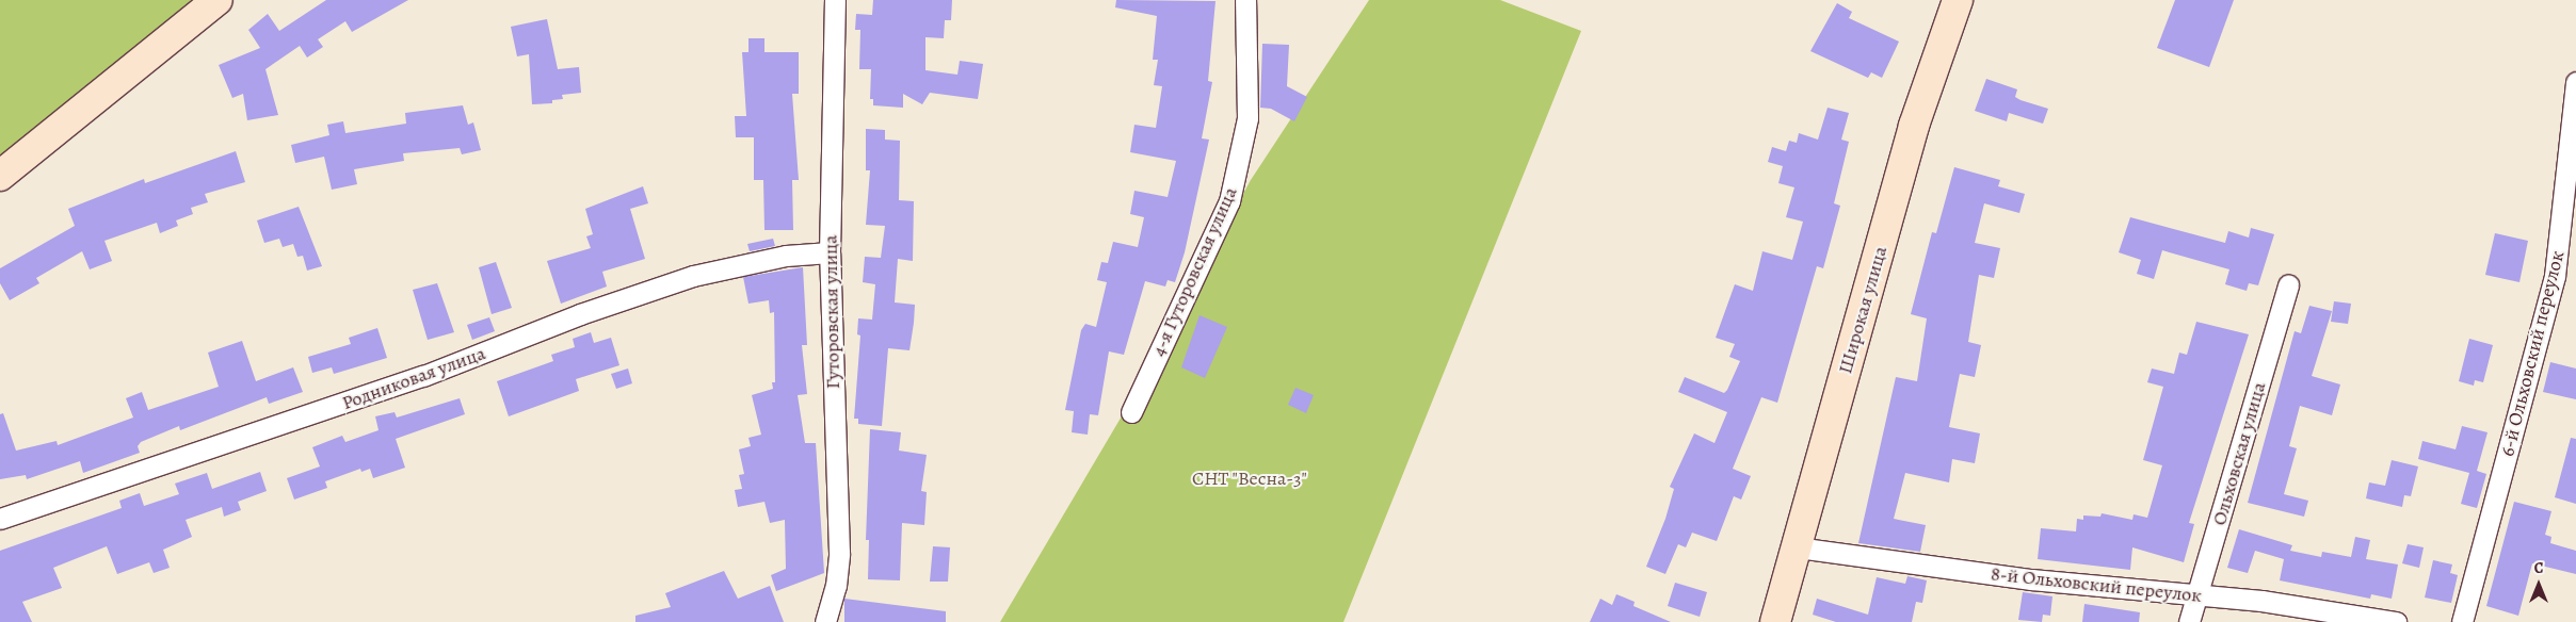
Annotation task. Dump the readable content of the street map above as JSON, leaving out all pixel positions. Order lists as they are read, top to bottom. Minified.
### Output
{"streets":{"street":["4-я Гуторовская улица","Широкая улица","Гуторовская улица","6-й Ольховский переулок","Родниковая улица","Ольховская улица","8-й Ольховский переулок"]},"crossings":[["Широкая улица","8-й Ольховский переулок"],["Гуторовская улица","Родниковая улица"],["Ольховская улица","8-й Ольховский переулок"]],"parks":["СНТ \"Весна-3\""],"north":"top"}
